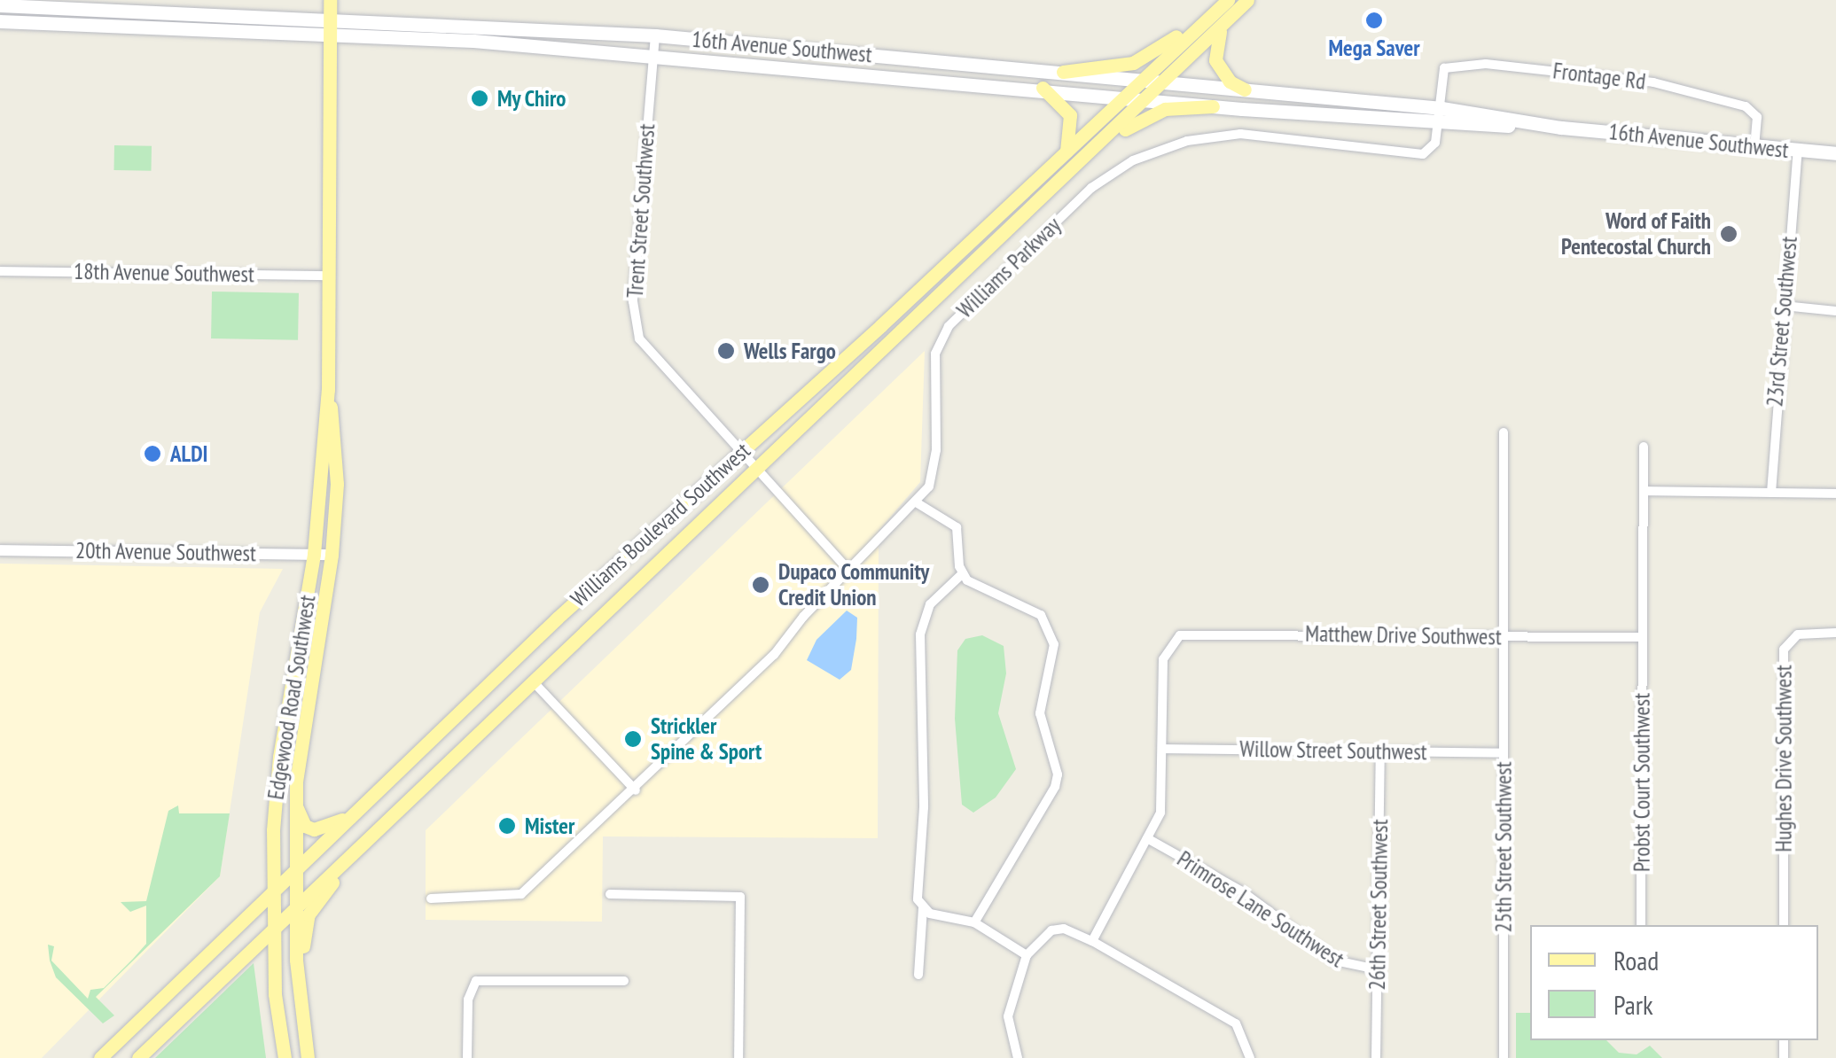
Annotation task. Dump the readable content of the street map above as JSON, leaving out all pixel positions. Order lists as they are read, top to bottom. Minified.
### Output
{"streets":{"main road":["16th Avenue Southwest","Williams Boulevard Southwest","Edgewood Road Southwest"],"street":["Frontage Rd","Trent Street Southwest","Williams Parkway","18th Avenue Southwest","23rd Street Southwest","20th Avenue Southwest","Matthew Drive Southwest","Willow Street Southwest","Hughes Drive Southwest","Probst Court Southwest","25th Street Southwest","26th Street Southwest","Primrose Lane Southwest"]},"crossings":[["16th Avenue Southwest","Frontage Rd"],["16th Avenue Southwest","Trent Street Southwest"],["16th Avenue Southwest","Williams Parkway"],["16th Avenue Southwest","23rd Street Southwest"],["16th Avenue Southwest","Williams Boulevard Southwest"],["16th Avenue Southwest","Edgewood Road Southwest"],["Frontage Rd","Williams Parkway"],["Trent Street Southwest","Williams Parkway"],["Trent Street Southwest","Williams Boulevard Southwest"],["18th Avenue Southwest","Edgewood Road Southwest"],["Williams Boulevard Southwest","Edgewood Road Southwest"],["20th Avenue Southwest","Edgewood Road Southwest"],["Matthew Drive Southwest","Willow Street Southwest"],["Matthew Drive Southwest","Probst Court Southwest"],["Matthew Drive Southwest","25th Street Southwest"],["Willow Street Southwest","25th Street Southwest"],["Willow Street Southwest","26th Street Southwest"],["26th Street Southwest","Primrose Lane Southwest"]],"places":["Mega Saver","My Chiro","Word of Faith Pentecostal Church","Wells Fargo","ALDI","Dupaco Community Credit Union","Strickler Spine & Sport","Mister"],"legend":["Road","Park"]}
